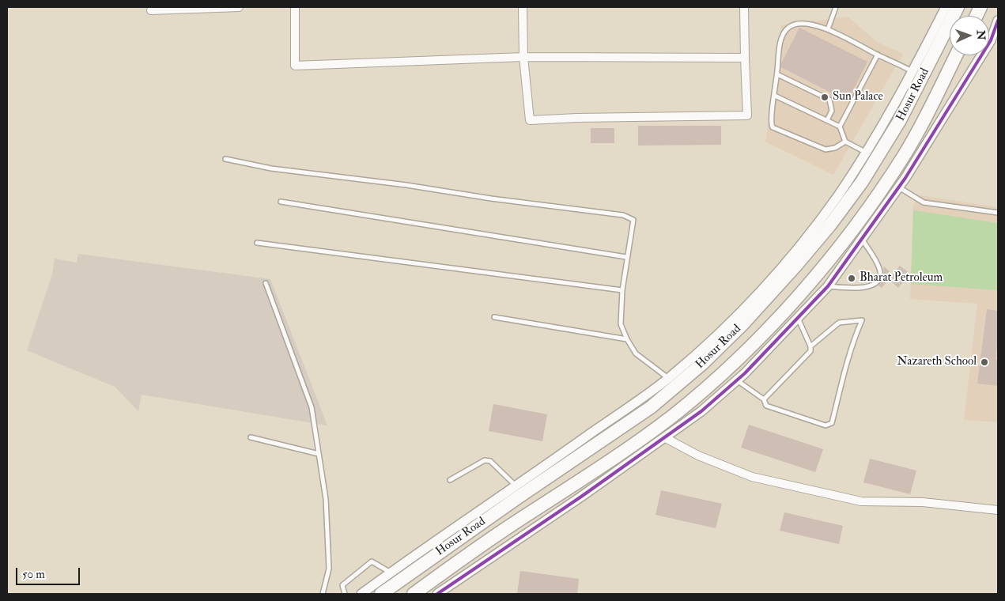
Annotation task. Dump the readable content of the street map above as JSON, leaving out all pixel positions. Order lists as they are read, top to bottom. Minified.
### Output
{"streets":{"highway":["Hosur Road"]},"places":["Sun Palace","Bharat Petroleum","Nazareth School"],"scale_bar":"50 m","north":"right"}
